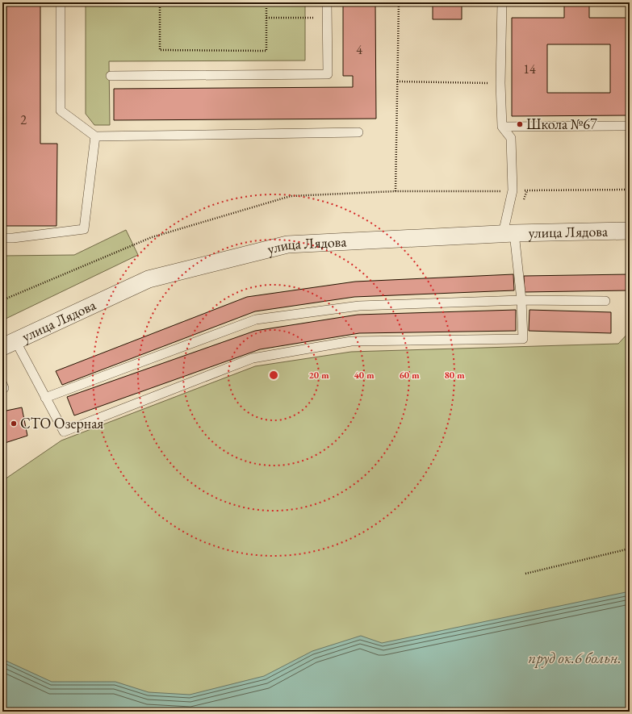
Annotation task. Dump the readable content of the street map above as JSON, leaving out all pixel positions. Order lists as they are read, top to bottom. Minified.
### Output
{"streets":{"street":["улица Лядова"]},"water":["пруд ок.6 больн."],"places":["Школа №67","СТО Озерная"],"house_numbers":["4","14","2"],"rings":["20 m","40 m","60 m","80 m"]}
